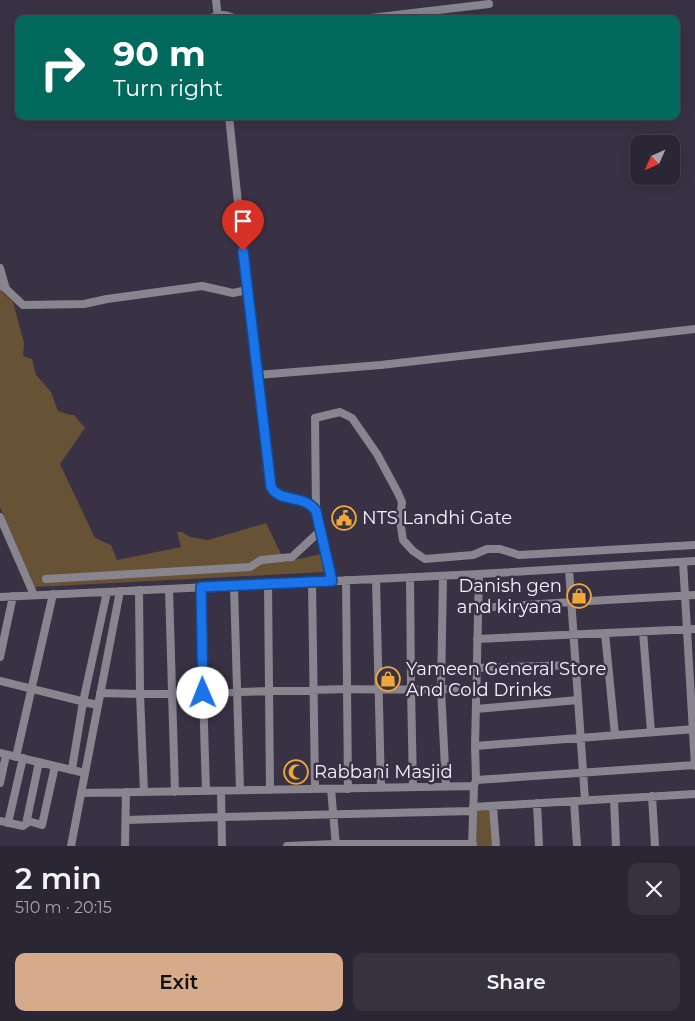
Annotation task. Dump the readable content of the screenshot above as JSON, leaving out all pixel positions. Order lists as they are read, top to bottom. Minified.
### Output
{"places":{"public building":["NTS Landhi Gate"],"shop":["Danish gen and kiryana","Yameen General Store And Cold Drinks"],"mosque":["Rabbani Masjid"]},"north":"bottom left","page":{"turn":["90 m","Turn right"],"heading":["2 min","510 m · 20:15"],"buttons":["Exit","Share"]}}
